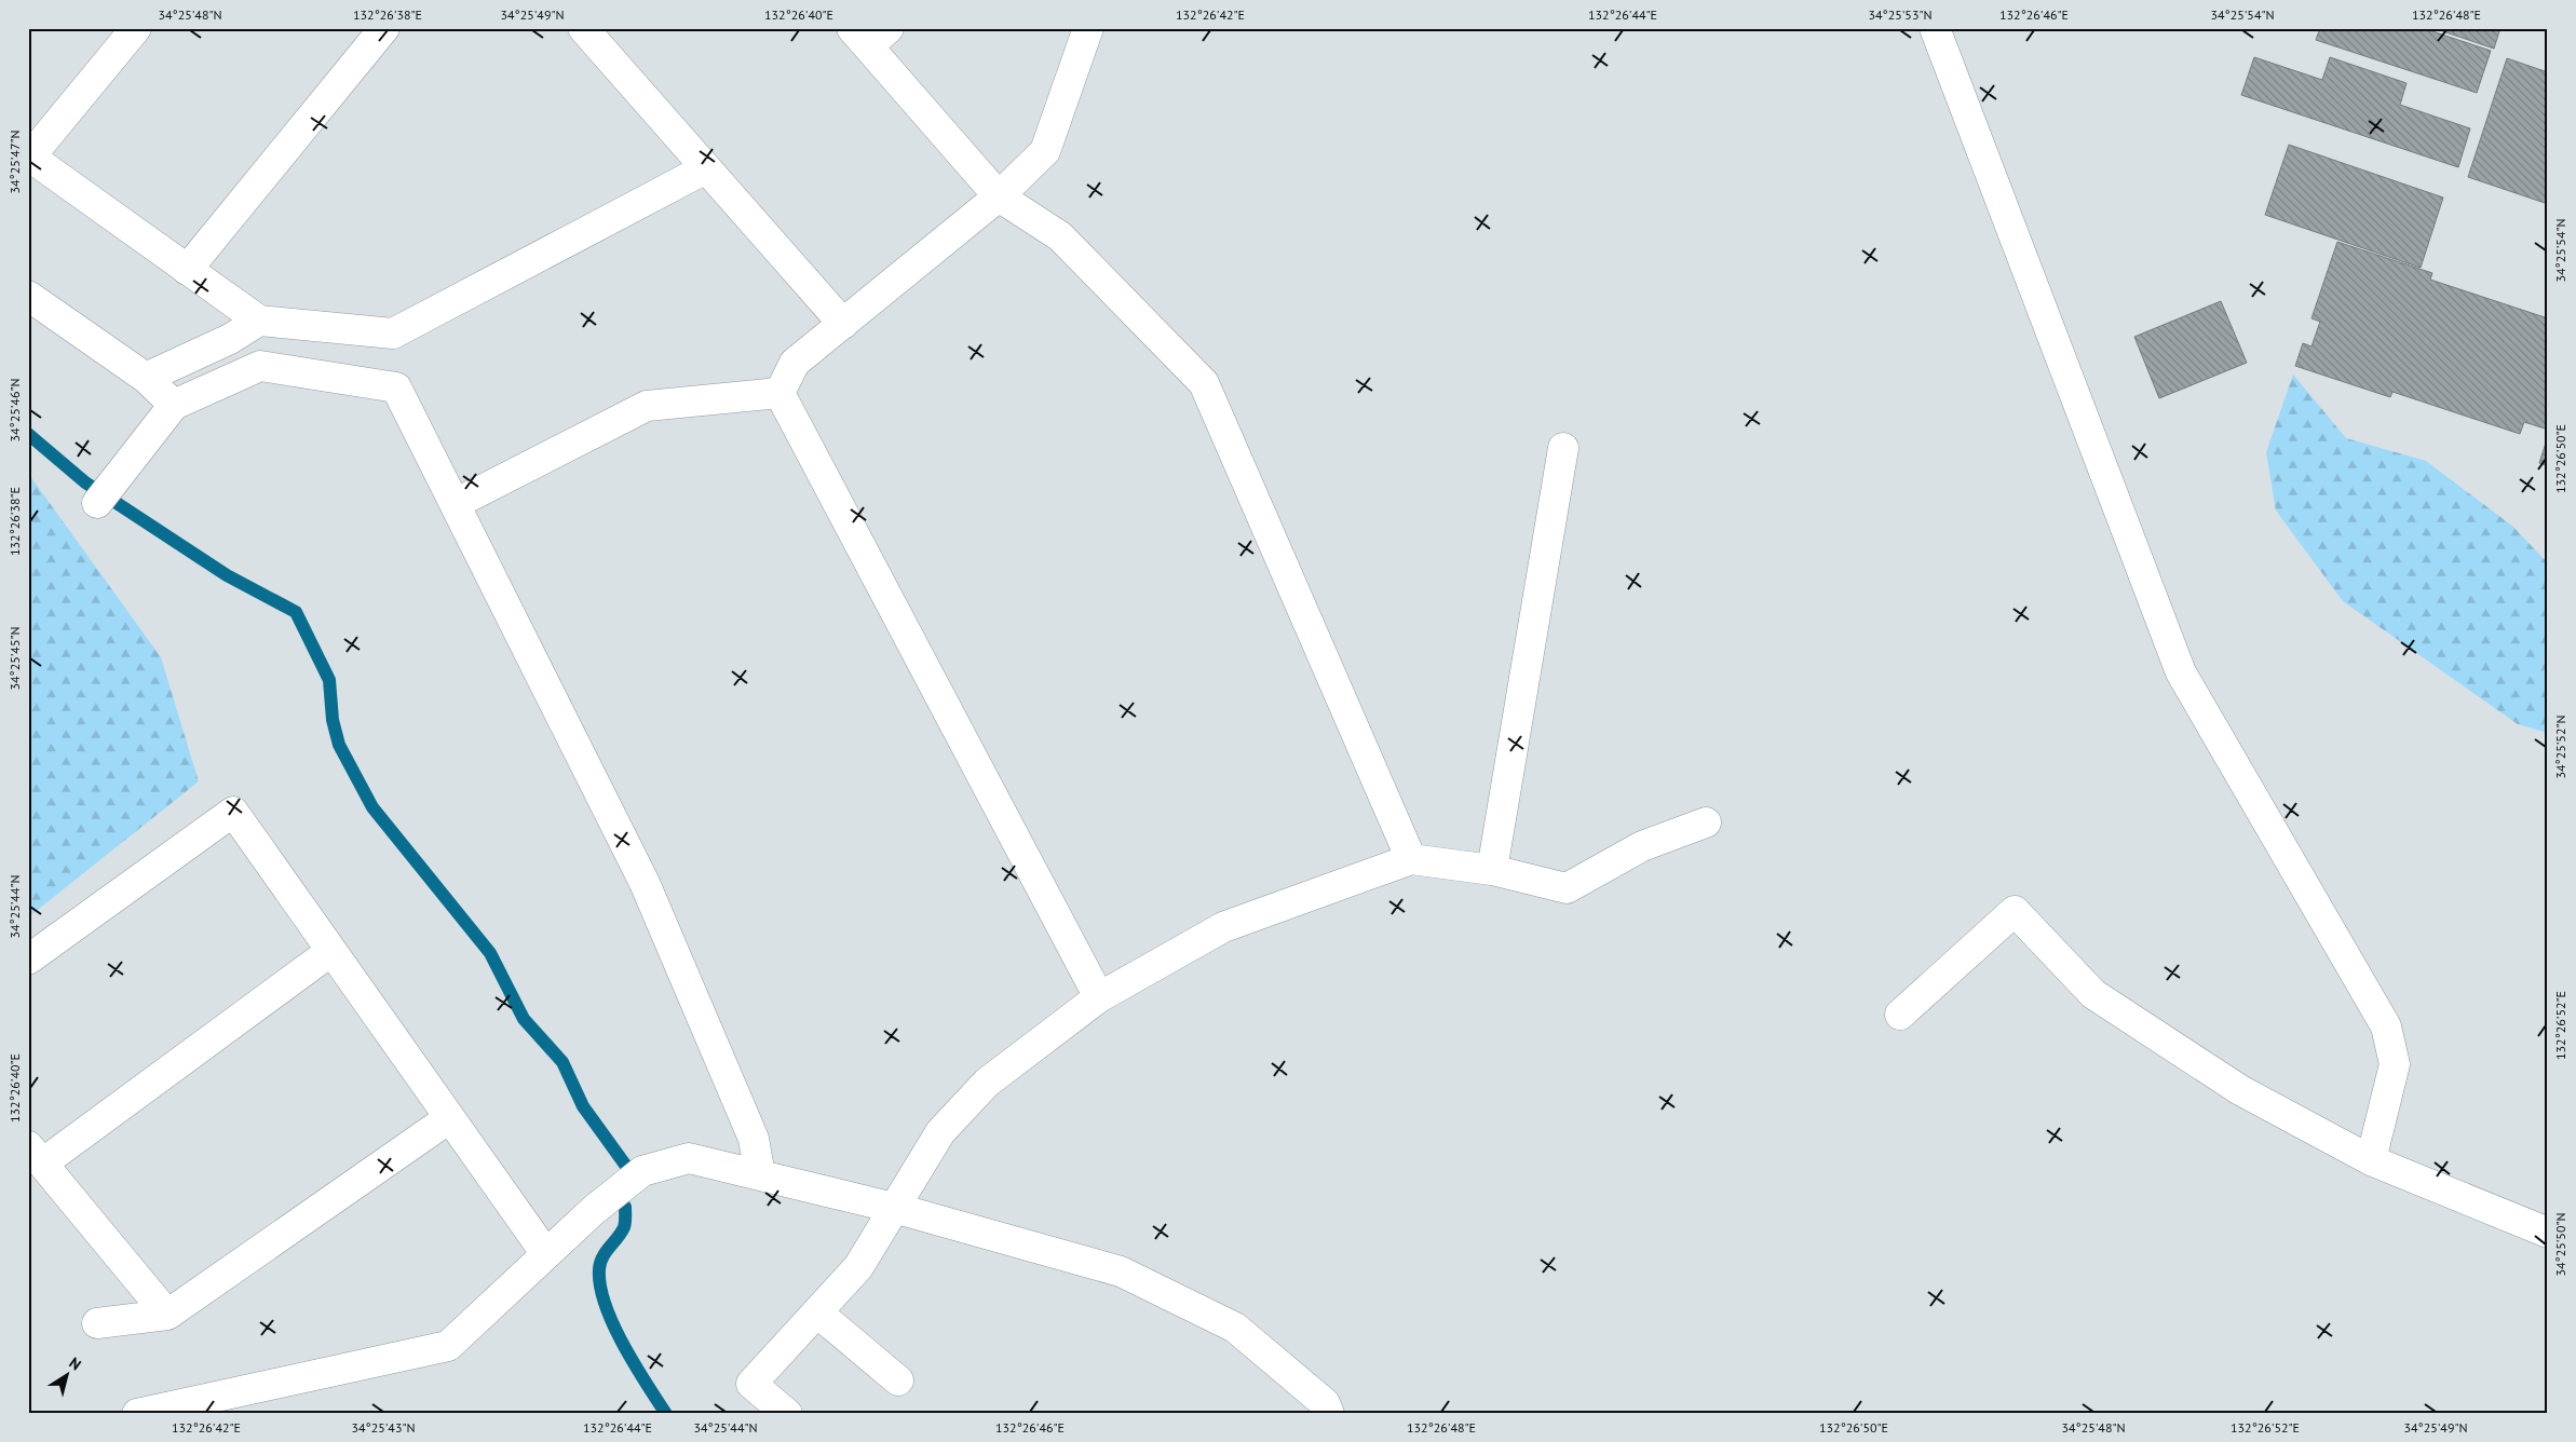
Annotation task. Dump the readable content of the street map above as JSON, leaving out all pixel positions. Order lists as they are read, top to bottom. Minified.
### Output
{"north":"top right","coordinates":["34°25'48\"N","132°26'38\"E","34°25'49\"N","132°26'40\"E","132°26'42\"E","132°26'44\"E","34°25'53\"N","132°26'46\"E","34°25'54\"N","132°26'48\"E","34°25'47\"N","34°25'46\"N","132°26'50\"E","34°25'45\"N","34°25'52\"N","34°25'44\"N","132°26'52\"E","34°25'50\"N","34°25'43\"N"]}
